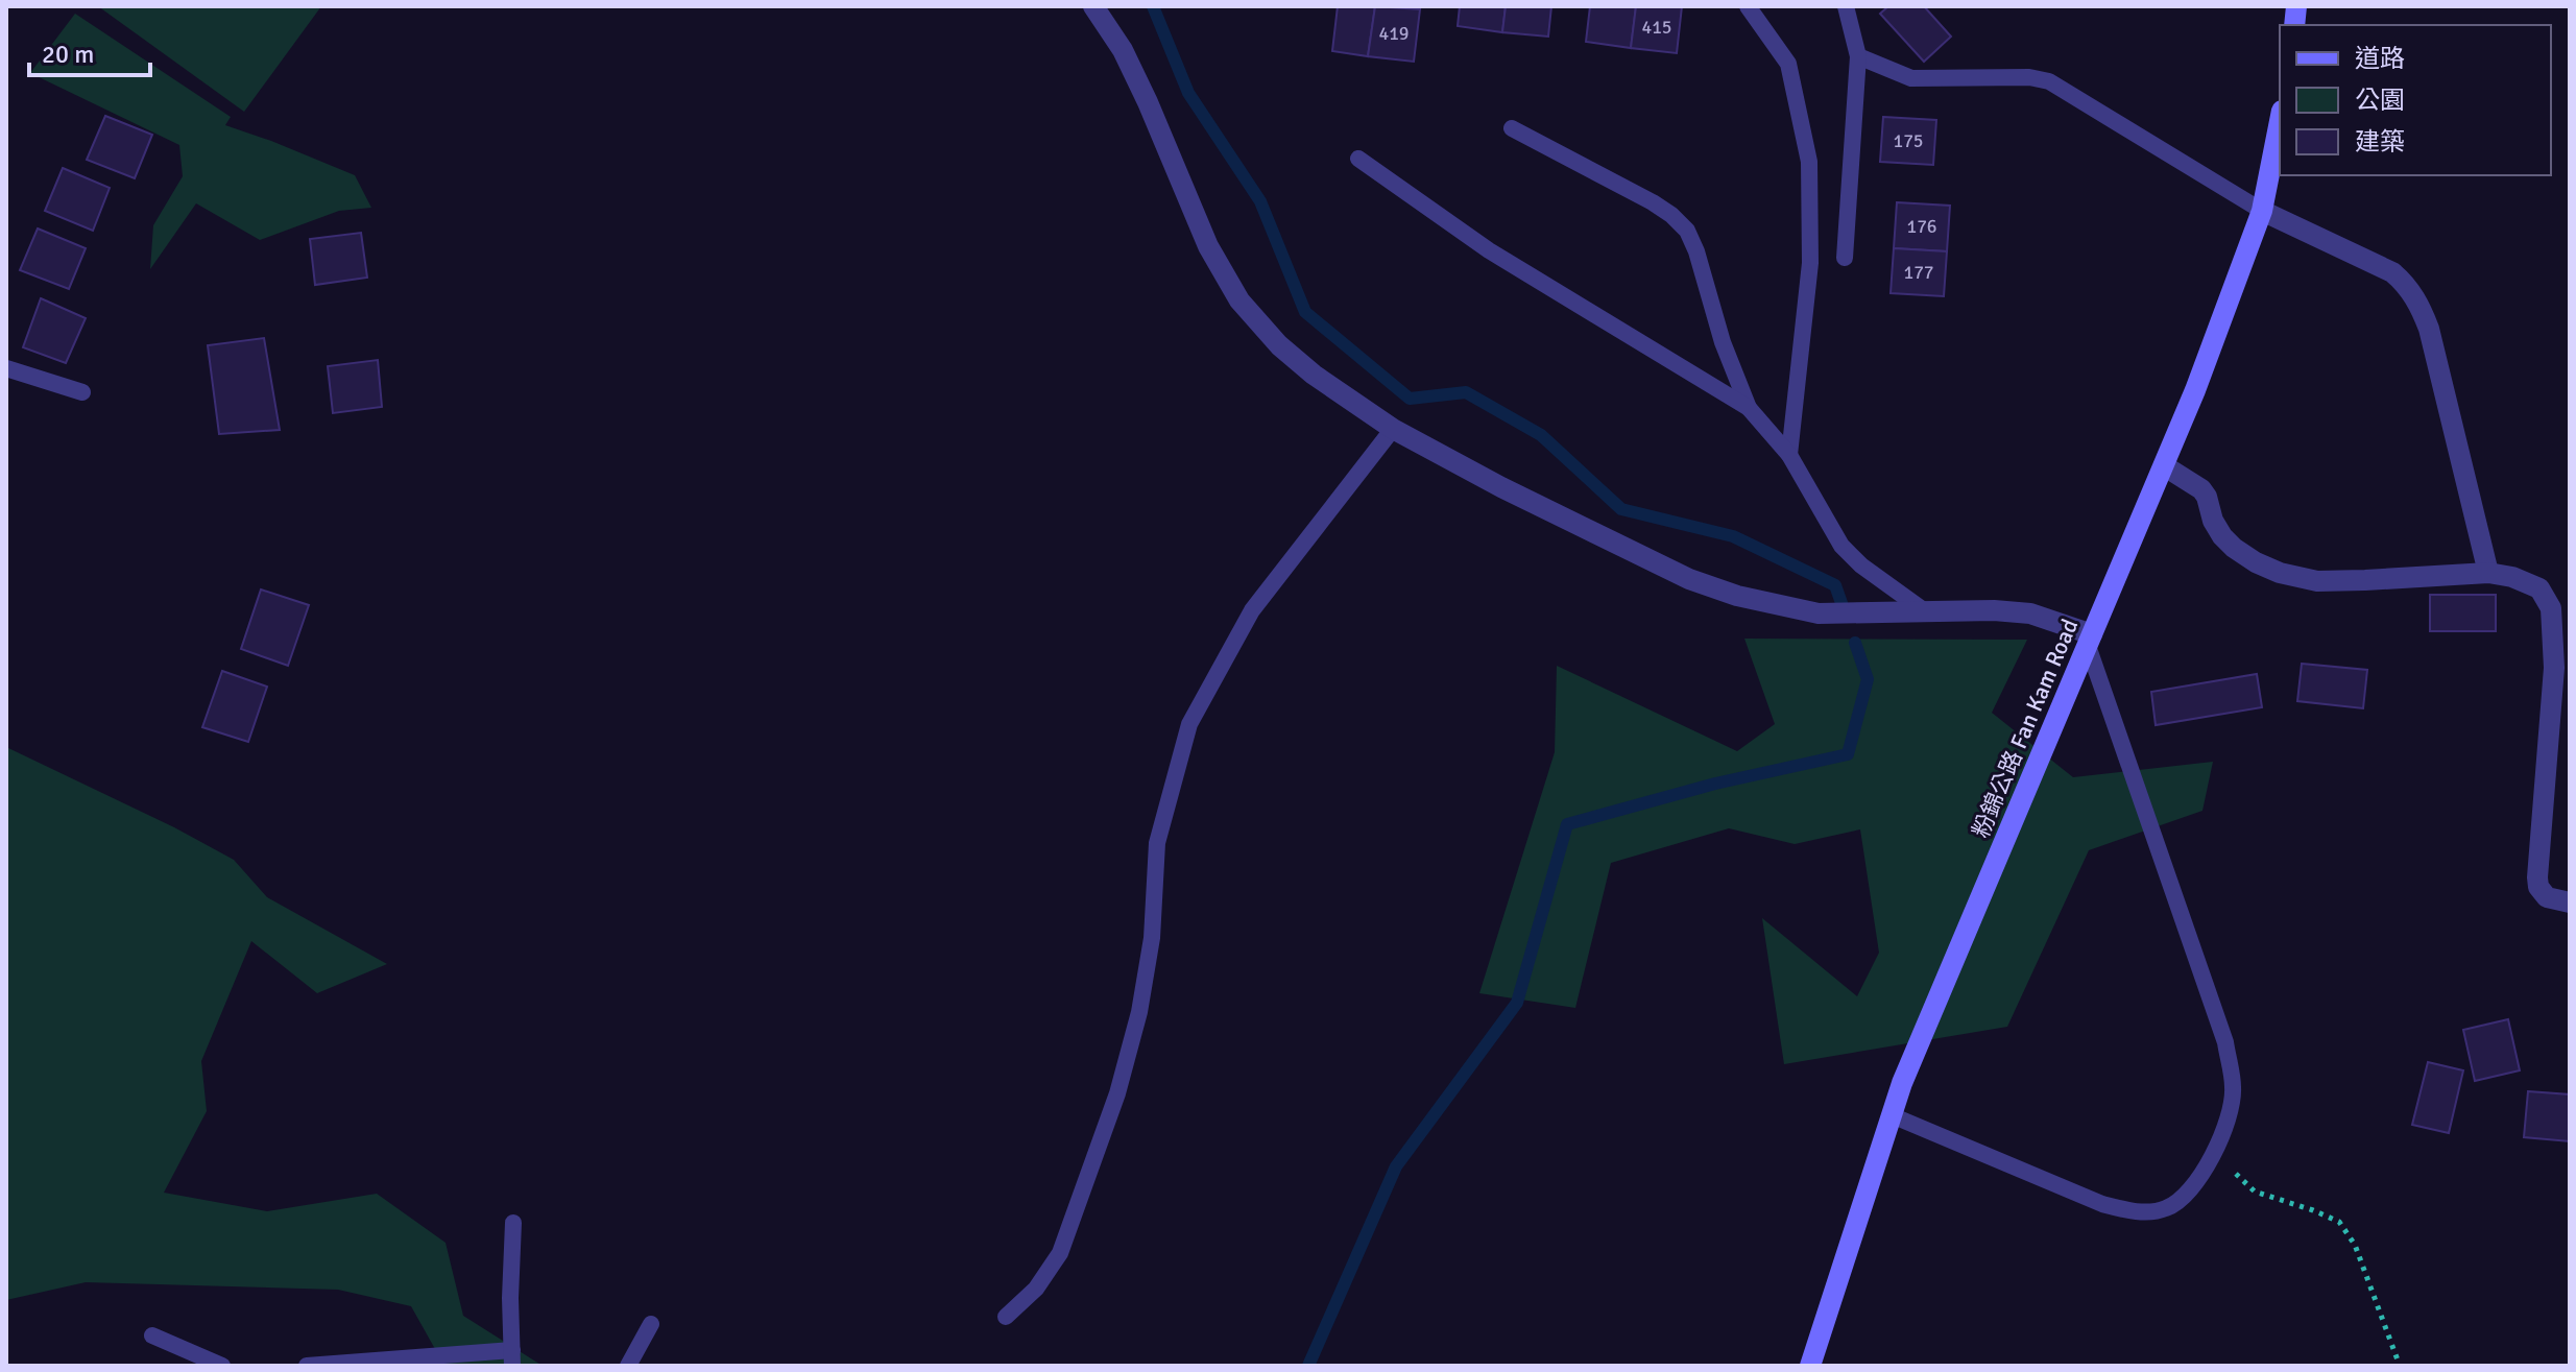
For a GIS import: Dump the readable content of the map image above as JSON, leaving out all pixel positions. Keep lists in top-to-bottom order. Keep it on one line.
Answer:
{"streets":{"main road":["粉錦公路 Fan Kam Road"]},"house_numbers":["415","419","175","176","177"],"legend":["道路","公園","建築"],"scale_bar":"20 m"}
